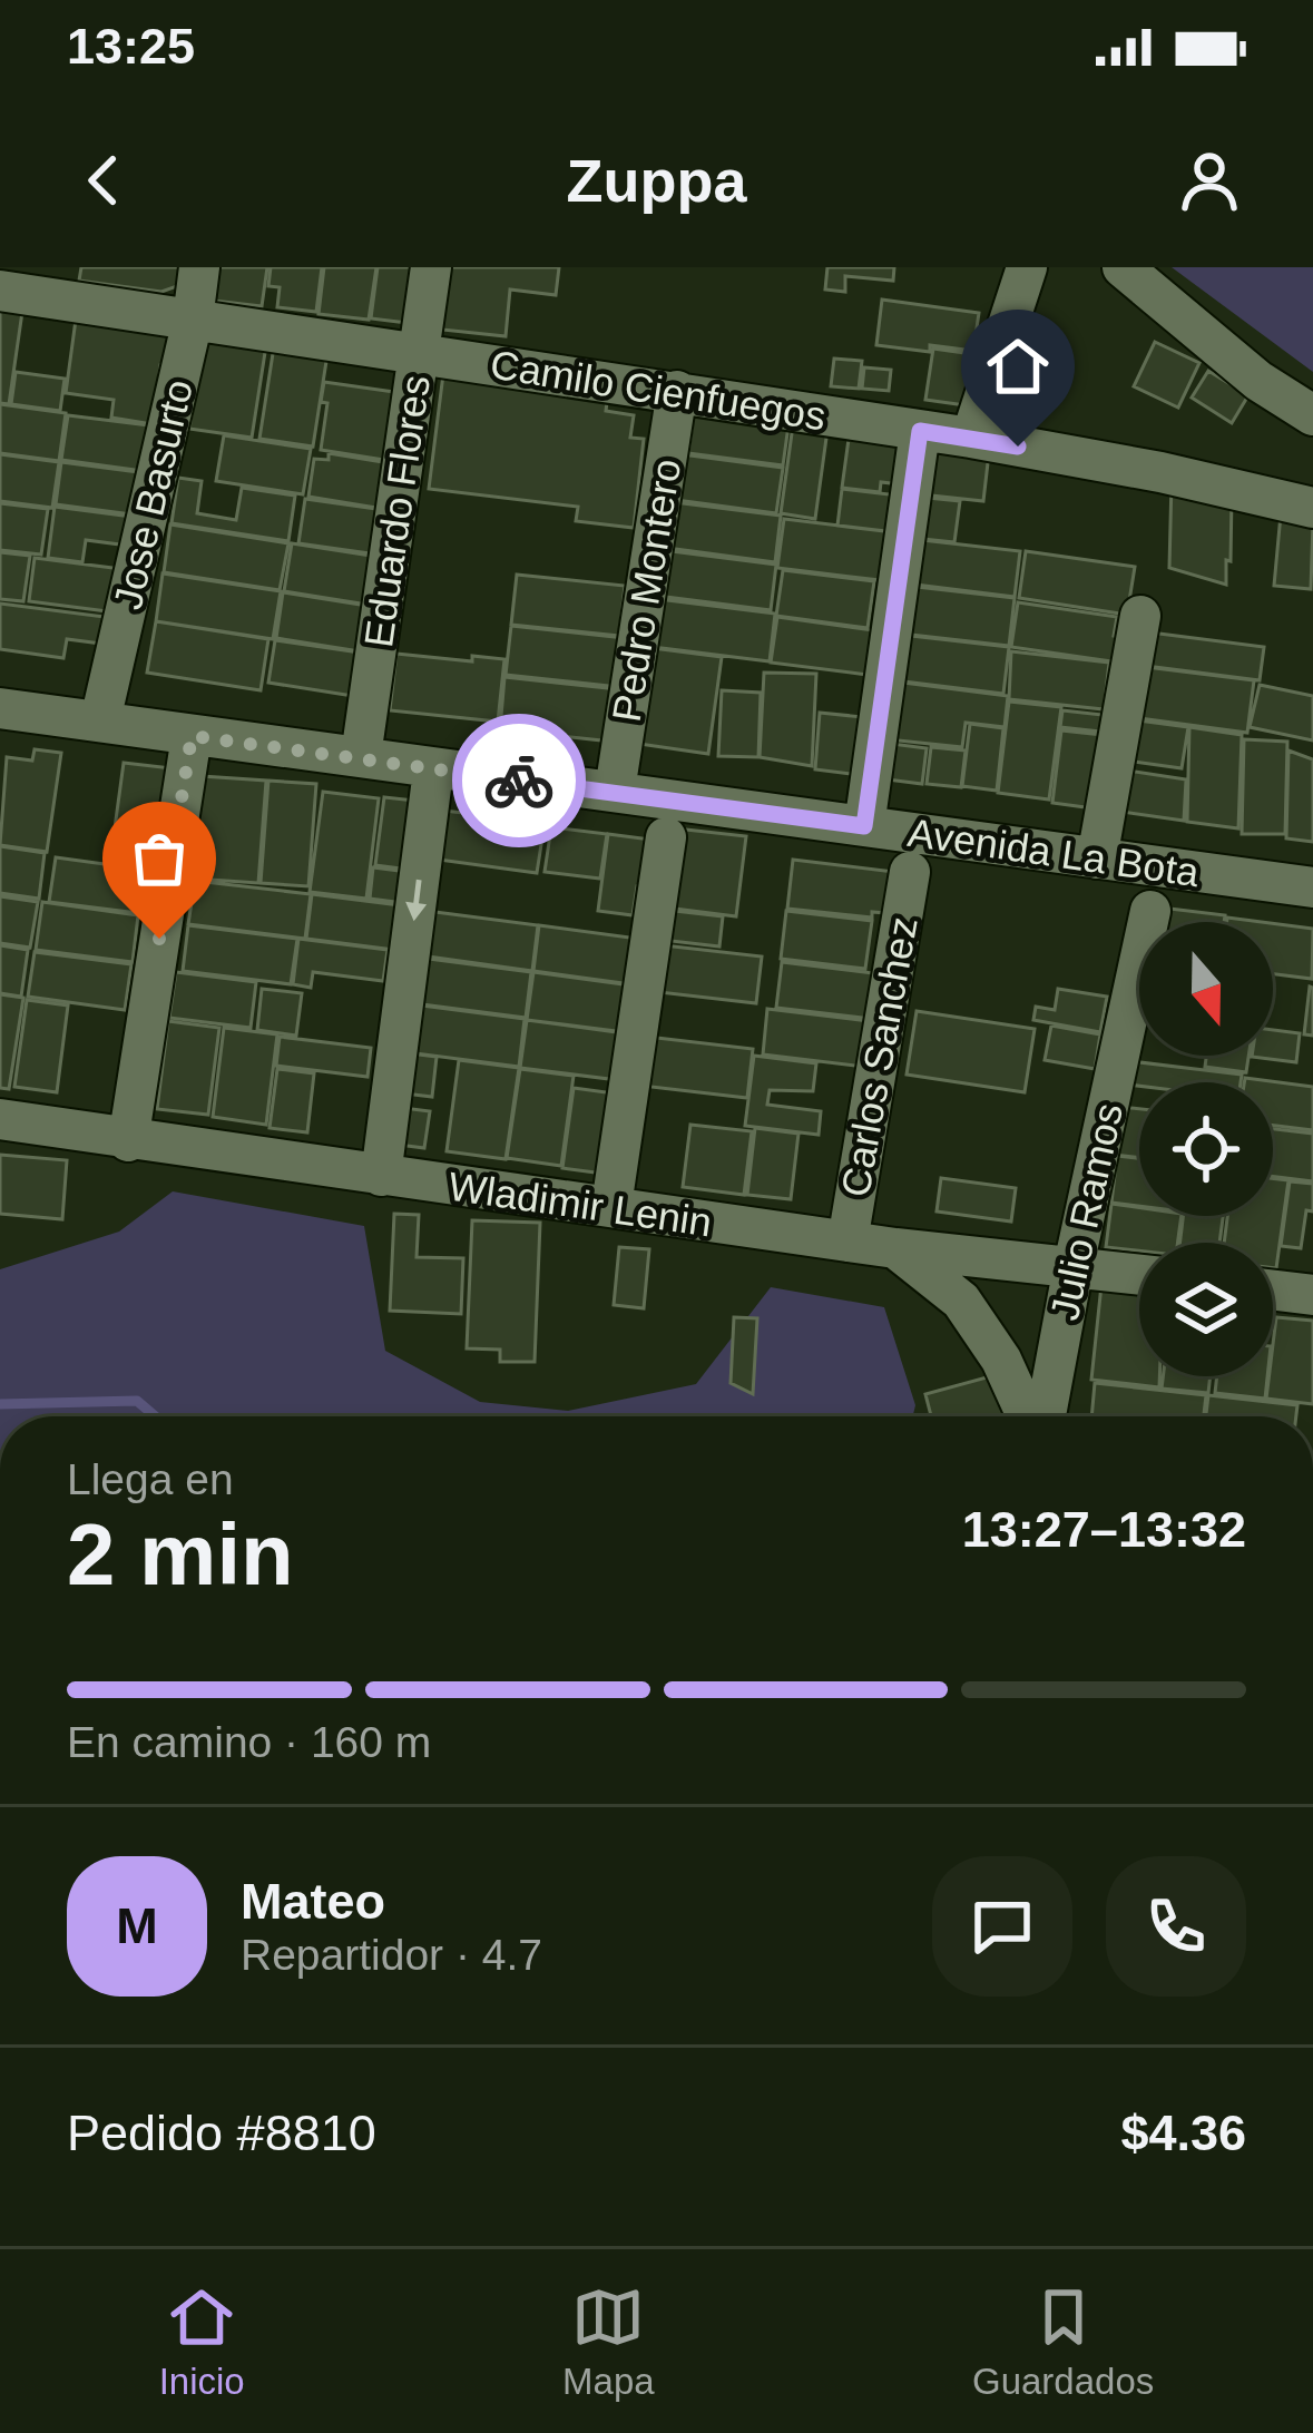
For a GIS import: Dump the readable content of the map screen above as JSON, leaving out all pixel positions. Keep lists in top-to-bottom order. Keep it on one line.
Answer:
{"streets":{"street":["Camilo Cienfuegos","Jose Basurto","Eduardo Flores","Pedro Montero","Avenida La Bota","Carlos Sanchez","Wladimir Lenin","Julio Ramos"]},"crossings":[["Camilo Cienfuegos","Jose Basurto"],["Camilo Cienfuegos","Eduardo Flores"],["Camilo Cienfuegos","Pedro Montero"],["Jose Basurto","Avenida La Bota"],["Eduardo Flores","Avenida La Bota"],["Pedro Montero","Avenida La Bota"],["Carlos Sanchez","Wladimir Lenin"],["Wladimir Lenin","Julio Ramos"]],"north":"bottom","page":{"status":"13:25","header":"Zuppa","heading":["2 min","Llega en","13:27–13:32"],"panel":["Mateo","Repartidor · 4.7","Pedido #8810","$4.36"],"bar":"En camino · 160 m","round":"M","tabs":["Inicio","Mapa","Guardados"]}}
